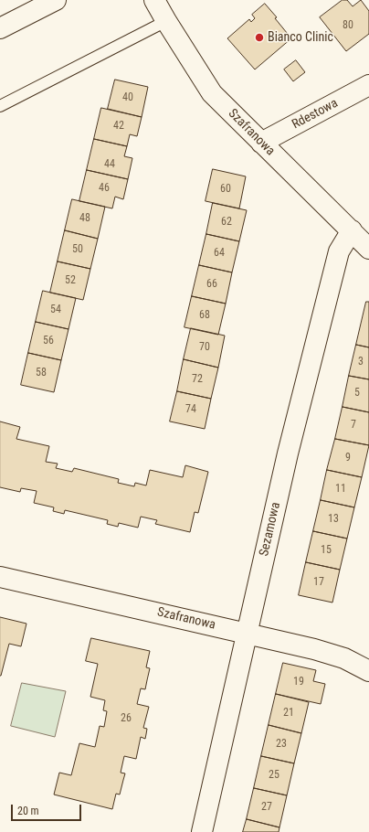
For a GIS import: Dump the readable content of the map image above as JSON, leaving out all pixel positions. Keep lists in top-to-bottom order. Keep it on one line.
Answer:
{"streets":{"street":["Rdestowa","Szafranowa","Sezamowa"]},"crossings":[["Rdestowa","Szafranowa"],["Szafranowa","Sezamowa"]],"places":["Bianco Clinic"],"house_numbers":["80","40","42","44","46","60","48","62","50","64","52","66","54","68","56","70","3","58","72","5","74","7","9","11","13","15","17","19","21","26","23","25","27"],"scale_bar":"20 m"}
